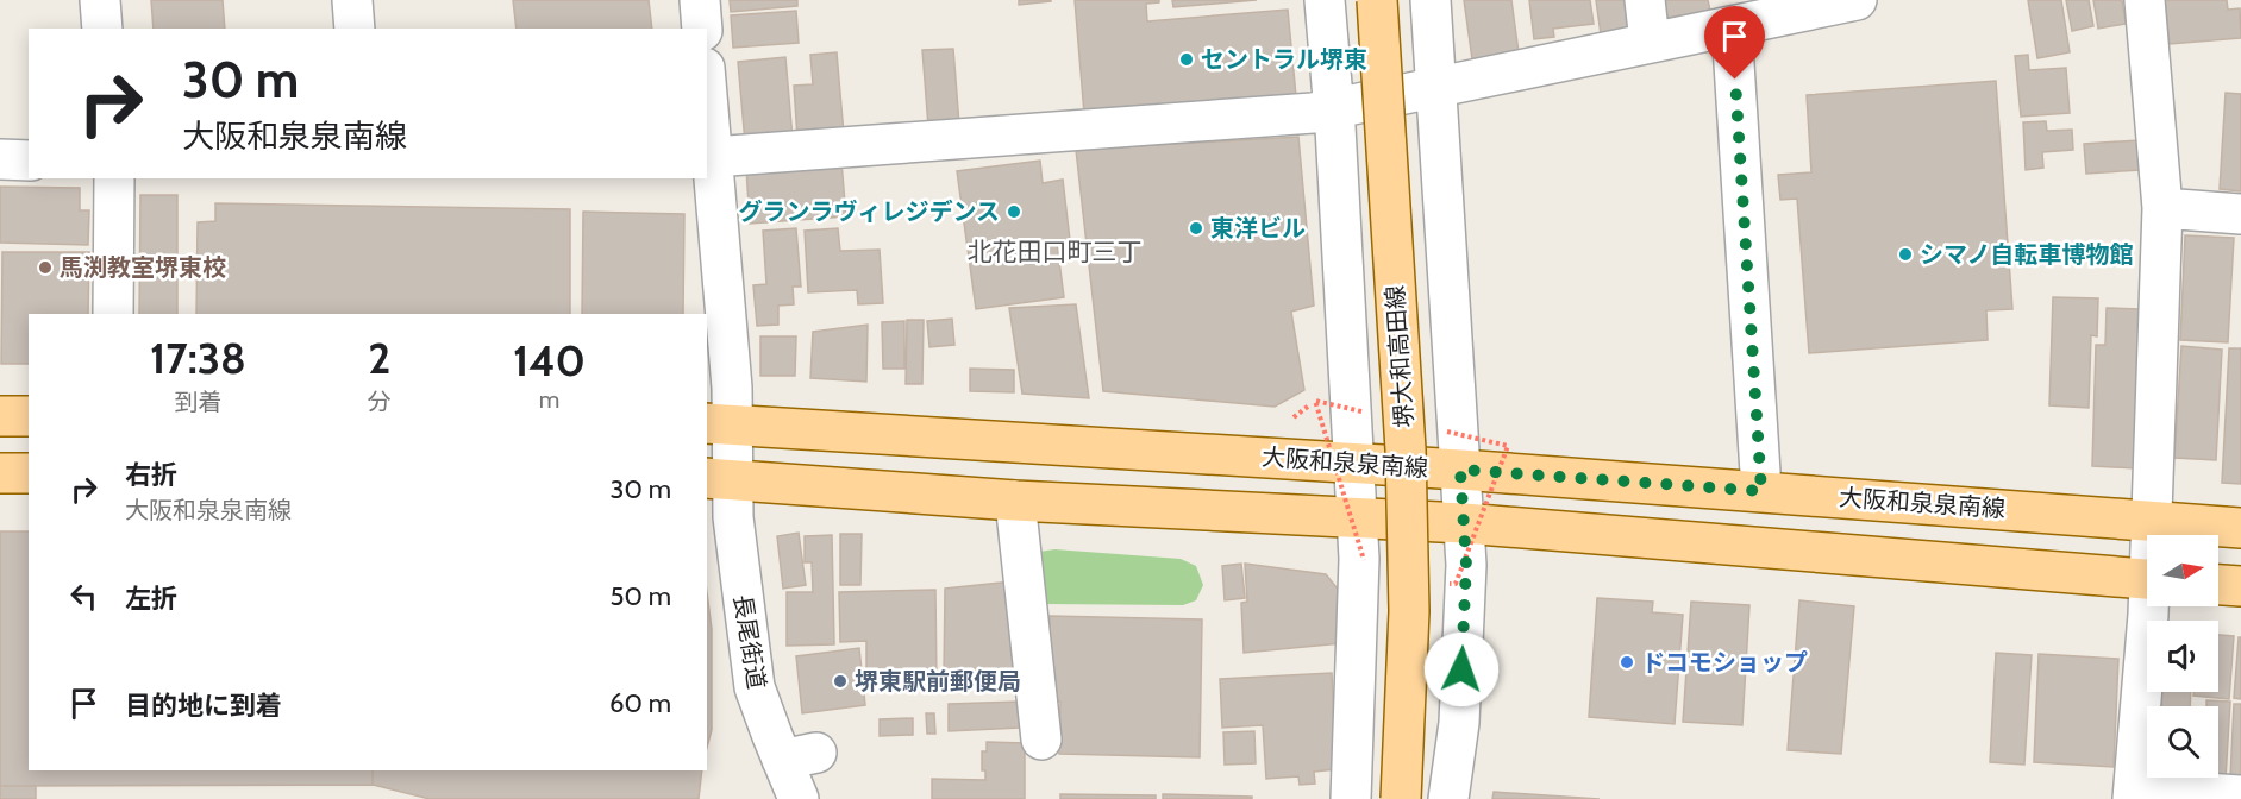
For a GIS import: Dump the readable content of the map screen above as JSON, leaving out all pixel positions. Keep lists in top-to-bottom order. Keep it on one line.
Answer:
{"streets":{"main road":["堺大和高田線","大阪和泉泉南線"],"street":["長尾街道"]},"crossings":[["大阪和泉泉南線","長尾街道"]],"districts":["北花田口町三丁"],"places":["セントラル堺東","グランラヴィレジデンス","東洋ビル","シマノ自転車博物館","馬渕教室堺東校","ドコモショップ","堺東駅前郵便局"],"north":"right","page":{"turn":["30 m","大阪和泉泉南線"],"eta":["17:38","到着","2","分","140","m"],"list":[{"name":"右折","note":"大阪和泉泉南線","value":"30 m"},{"name":"左折","value":"50 m"},{"name":"目的地に到着","value":"60 m"}]}}
